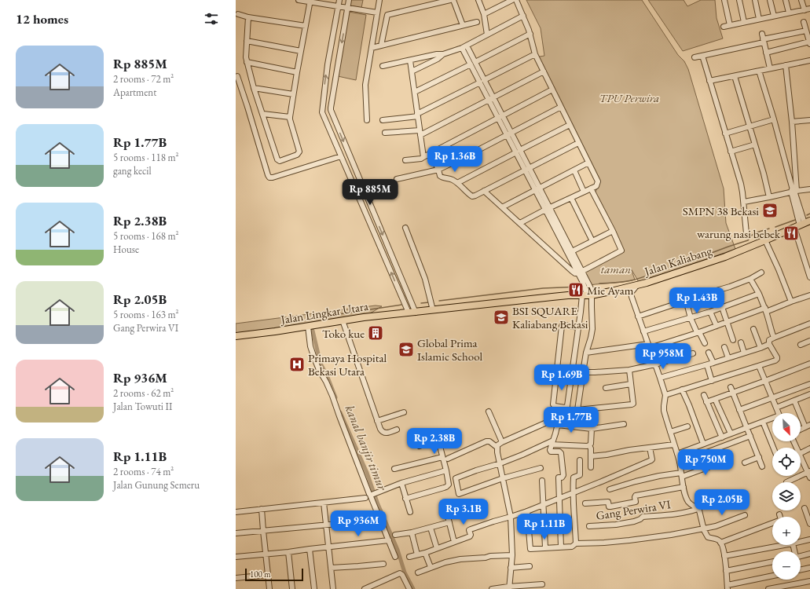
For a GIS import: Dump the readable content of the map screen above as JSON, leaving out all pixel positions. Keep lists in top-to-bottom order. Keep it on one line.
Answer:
{"streets":{"main road":["Jalan Kaliabang","Jalan Lingkar Utara"],"street":["Gang Perwira VI"]},"crossings":[["Jalan Kaliabang","Jalan Lingkar Utara"]],"water":["kanal banjir timur"],"parks":["TPU Perwira","taman"],"places":{"school or university":["SMPN 38 Bekasi","BSI SQUARE Kaliabang Bekasi","Global Prima Islamic School"],"restaurant":["warung nasi bebek","Mie Ayam"],"building":["Toko kue"],"hospital":["Primaya Hospital Bekasi Utara"]},"scale_bar":"100 m","north":"bottom right","page":{"heading":"12 homes","list":[{"name":"Rp 885M","note":"2 rooms · 72 m² · Apartment"},{"name":"Rp 1.77B","note":"5 rooms · 118 m² · gang kecil"},{"name":"Rp 2.38B","note":"5 rooms · 168 m² · House"},{"name":"Rp 2.05B","note":"5 rooms · 163 m² · Gang Perwira VI"},{"name":"Rp 936M","note":"2 rooms · 62 m² · Jalan Towuti II"},{"name":"Rp 1.11B","note":"2 rooms · 74 m² · Jalan Gunung Semeru"}],"price":["Rp 1.36B","Rp 885M","Rp 1.43B","Rp 958M","Rp 1.69B","Rp 1.77B","Rp 2.38B","Rp 750M","Rp 2.05B","Rp 3.1B","Rp 936M","Rp 1.11B"],"map_buttons":["+","−"],"scale":"100 m"}}
